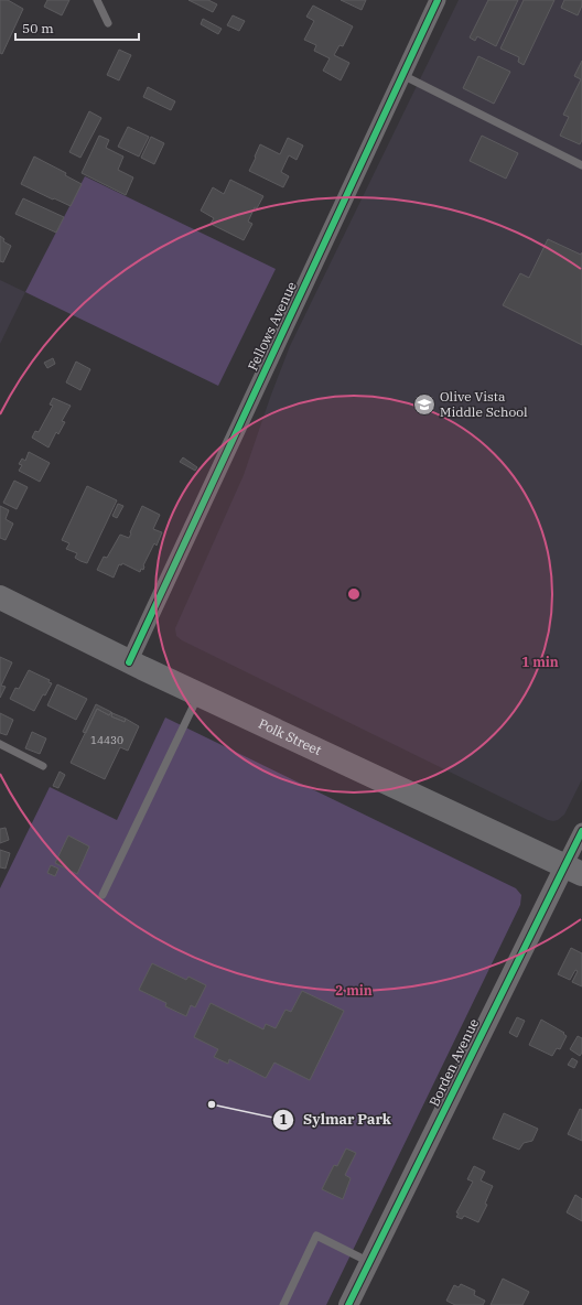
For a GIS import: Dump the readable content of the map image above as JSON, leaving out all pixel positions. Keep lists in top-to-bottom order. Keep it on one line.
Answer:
{"streets":{"main road":["Polk Street"],"street":["Fellows Avenue","Borden Avenue"]},"crossings":[["Fellows Avenue","Polk Street"],["Polk Street","Borden Avenue"]],"places":{"school or university":["Olive Vista Middle School"],"other":["Sylmar Park"]},"house_numbers":["14430"],"scale_bar":"50 m","rings":["1 min","2 min"]}
